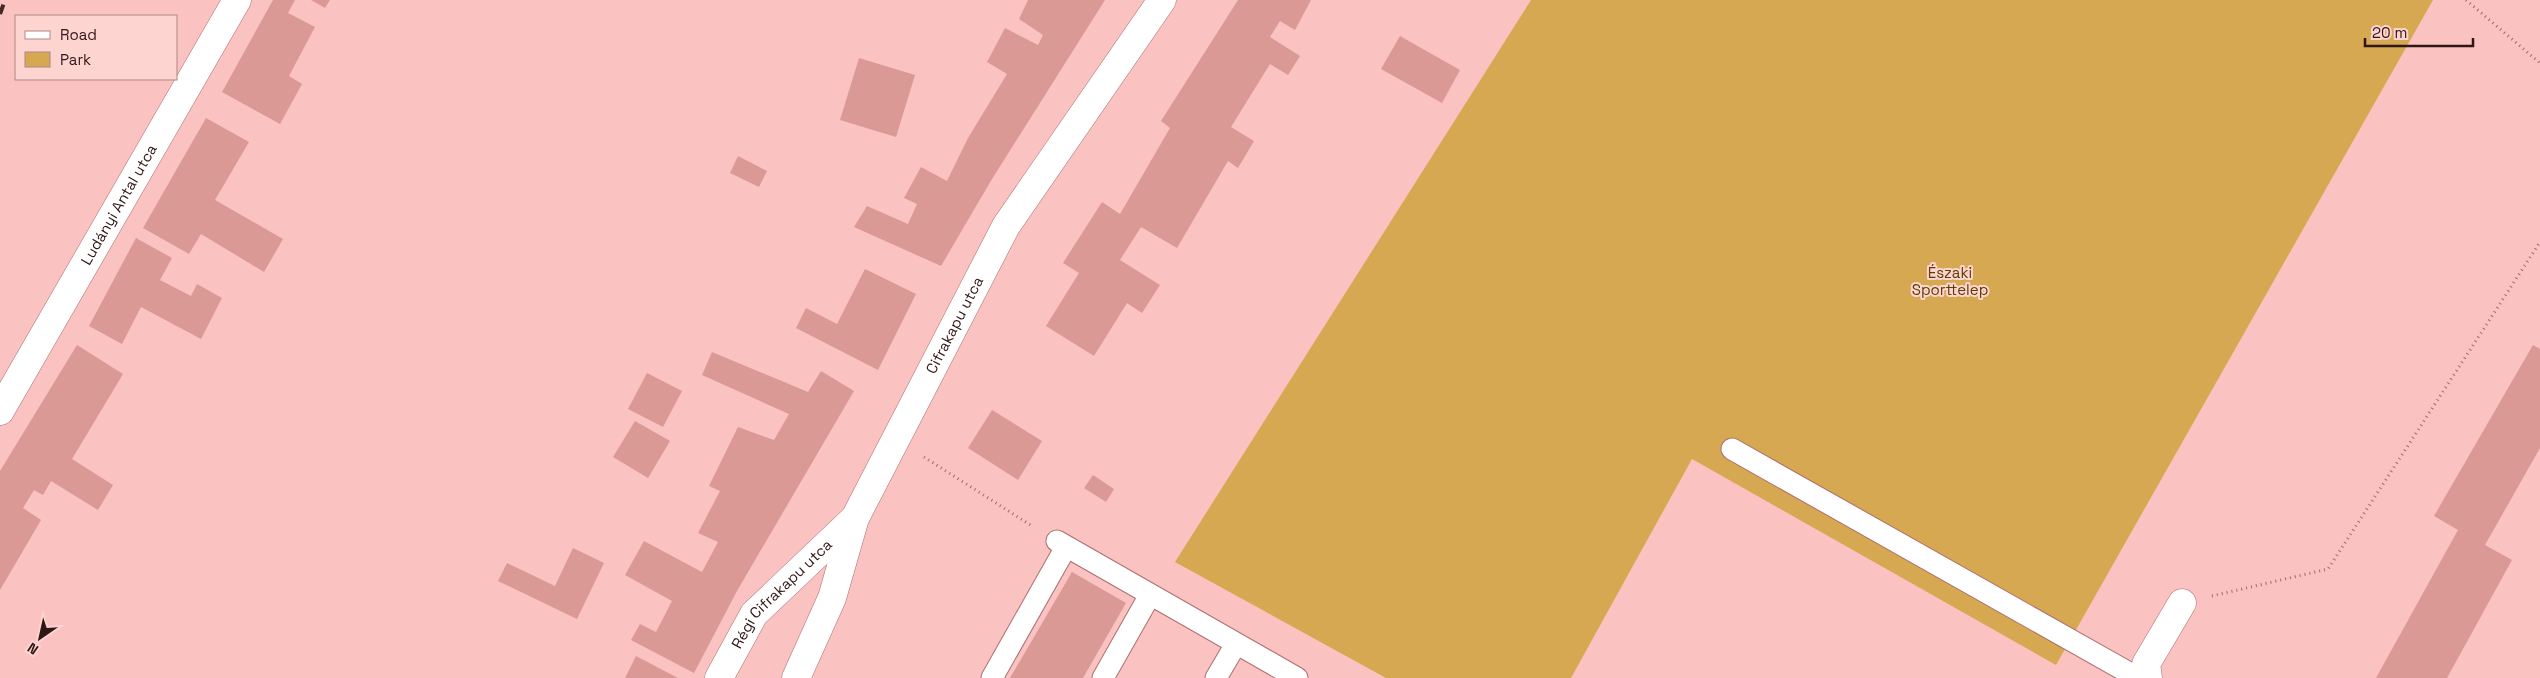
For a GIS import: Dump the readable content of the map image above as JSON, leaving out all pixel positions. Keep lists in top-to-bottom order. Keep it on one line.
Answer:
{"streets":{"street":["Ludányi Antal utca","Cifrakapu utca","Régi Cifrakapu utca"]},"crossings":[["Cifrakapu utca","Régi Cifrakapu utca"]],"parks":["Északi Sporttelep"],"legend":["Road","Park"],"scale_bar":"20 m","north":"bottom left"}
